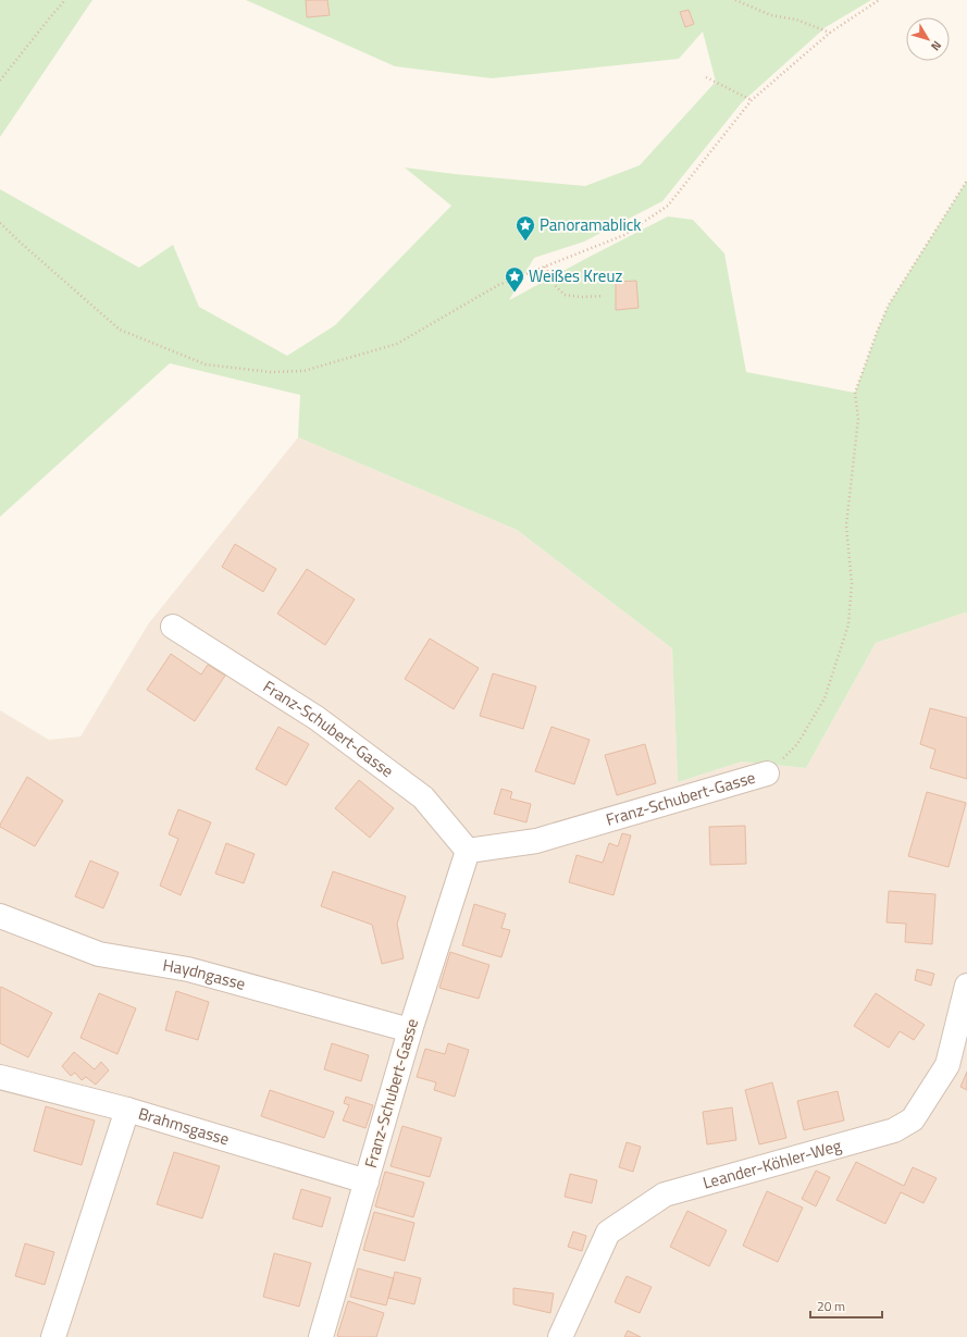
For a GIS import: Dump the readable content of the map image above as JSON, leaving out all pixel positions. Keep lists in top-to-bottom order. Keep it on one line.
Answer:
{"streets":{"street":["Franz-Schubert-Gasse","Haydngasse","Brahmsgasse","Leander-Köhler-Weg"]},"crossings":[["Franz-Schubert-Gasse","Haydngasse"],["Franz-Schubert-Gasse","Brahmsgasse"]],"places":{"place":["Panoramablick","Weißes Kreuz"]},"scale_bar":"20 m","north":"bottom right"}
